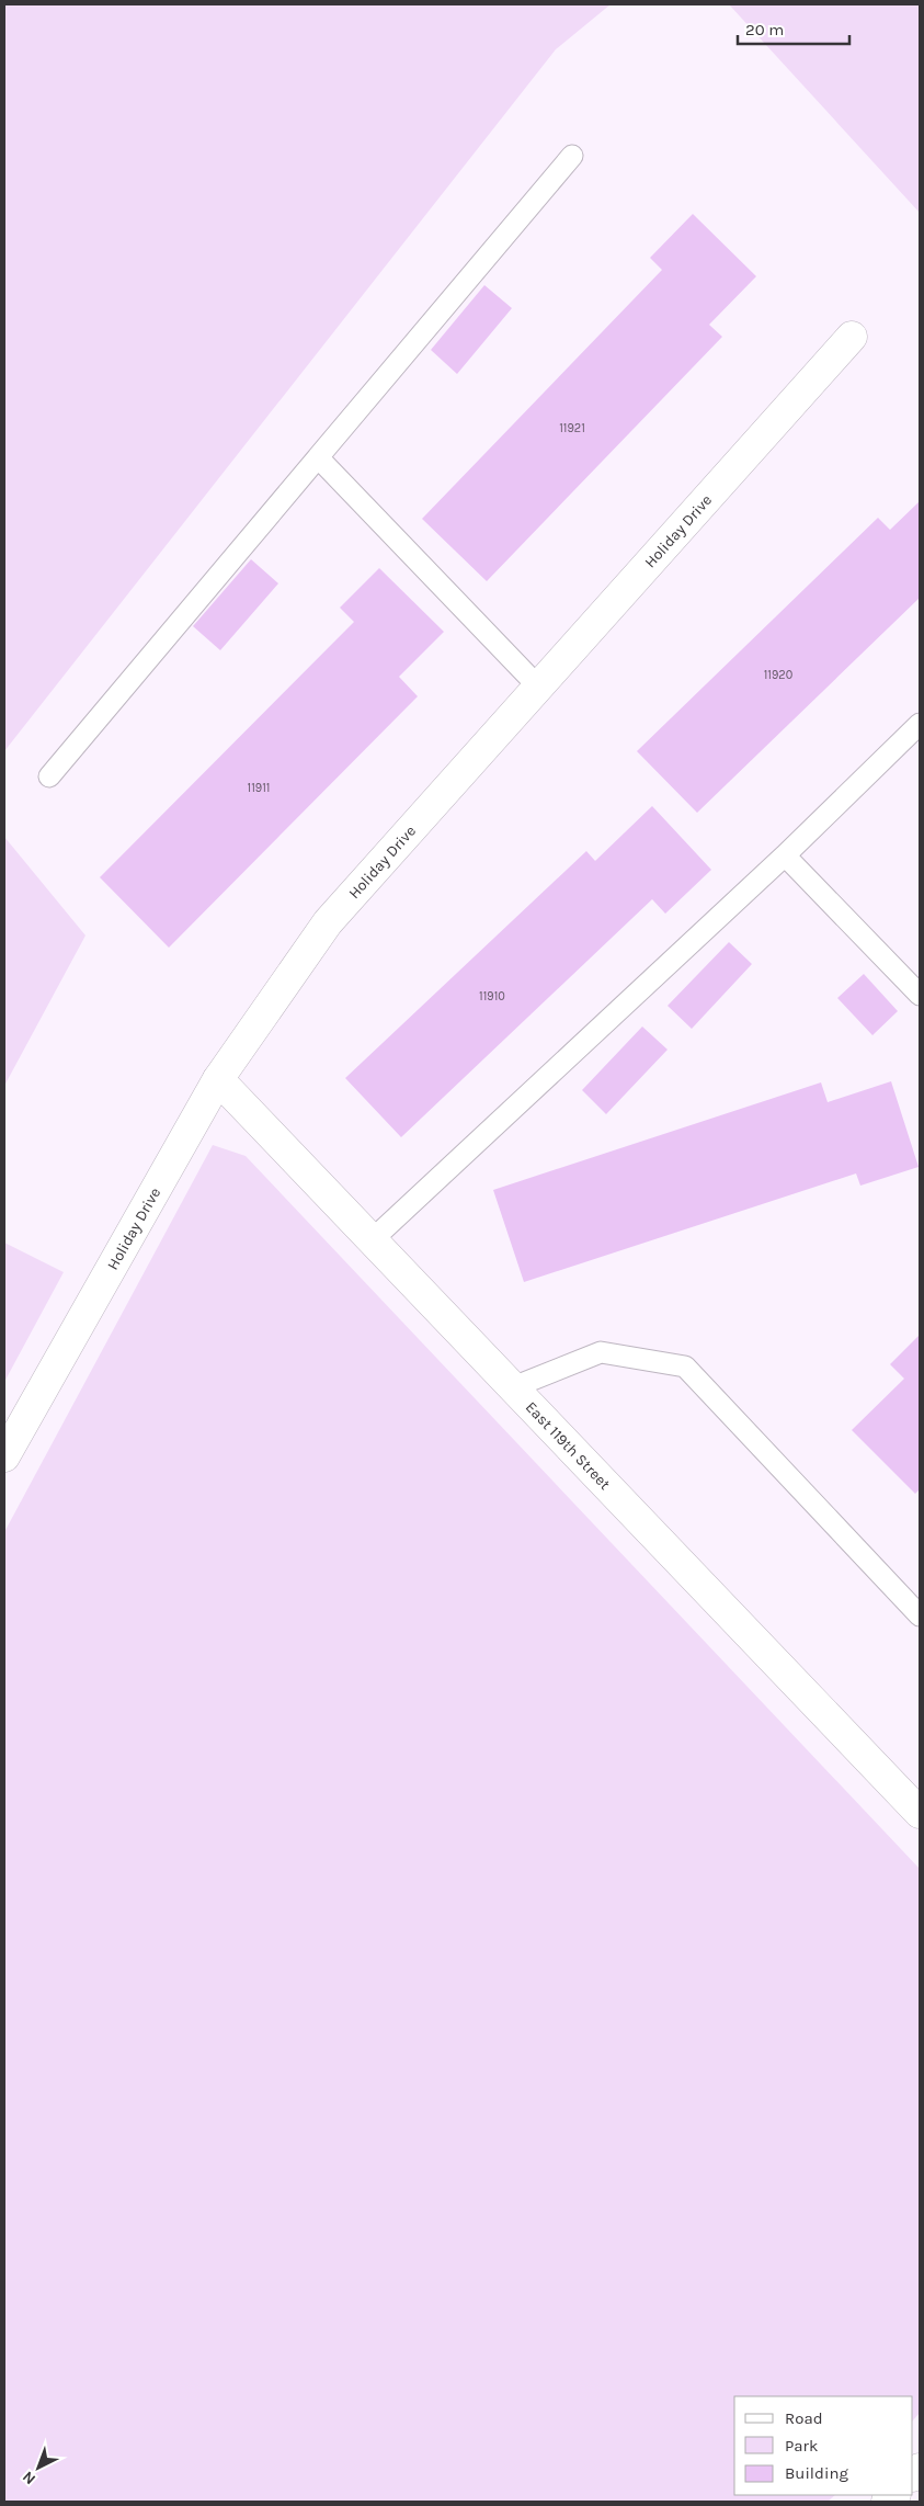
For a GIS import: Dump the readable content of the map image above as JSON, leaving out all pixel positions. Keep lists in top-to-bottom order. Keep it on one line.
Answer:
{"streets":{"street":["Holiday Drive","East 119th Street"]},"crossings":[["Holiday Drive","East 119th Street"]],"house_numbers":["11921","11920","11911","11910"],"legend":["Road","Park","Building"],"scale_bar":"20 m","north":"bottom left"}
